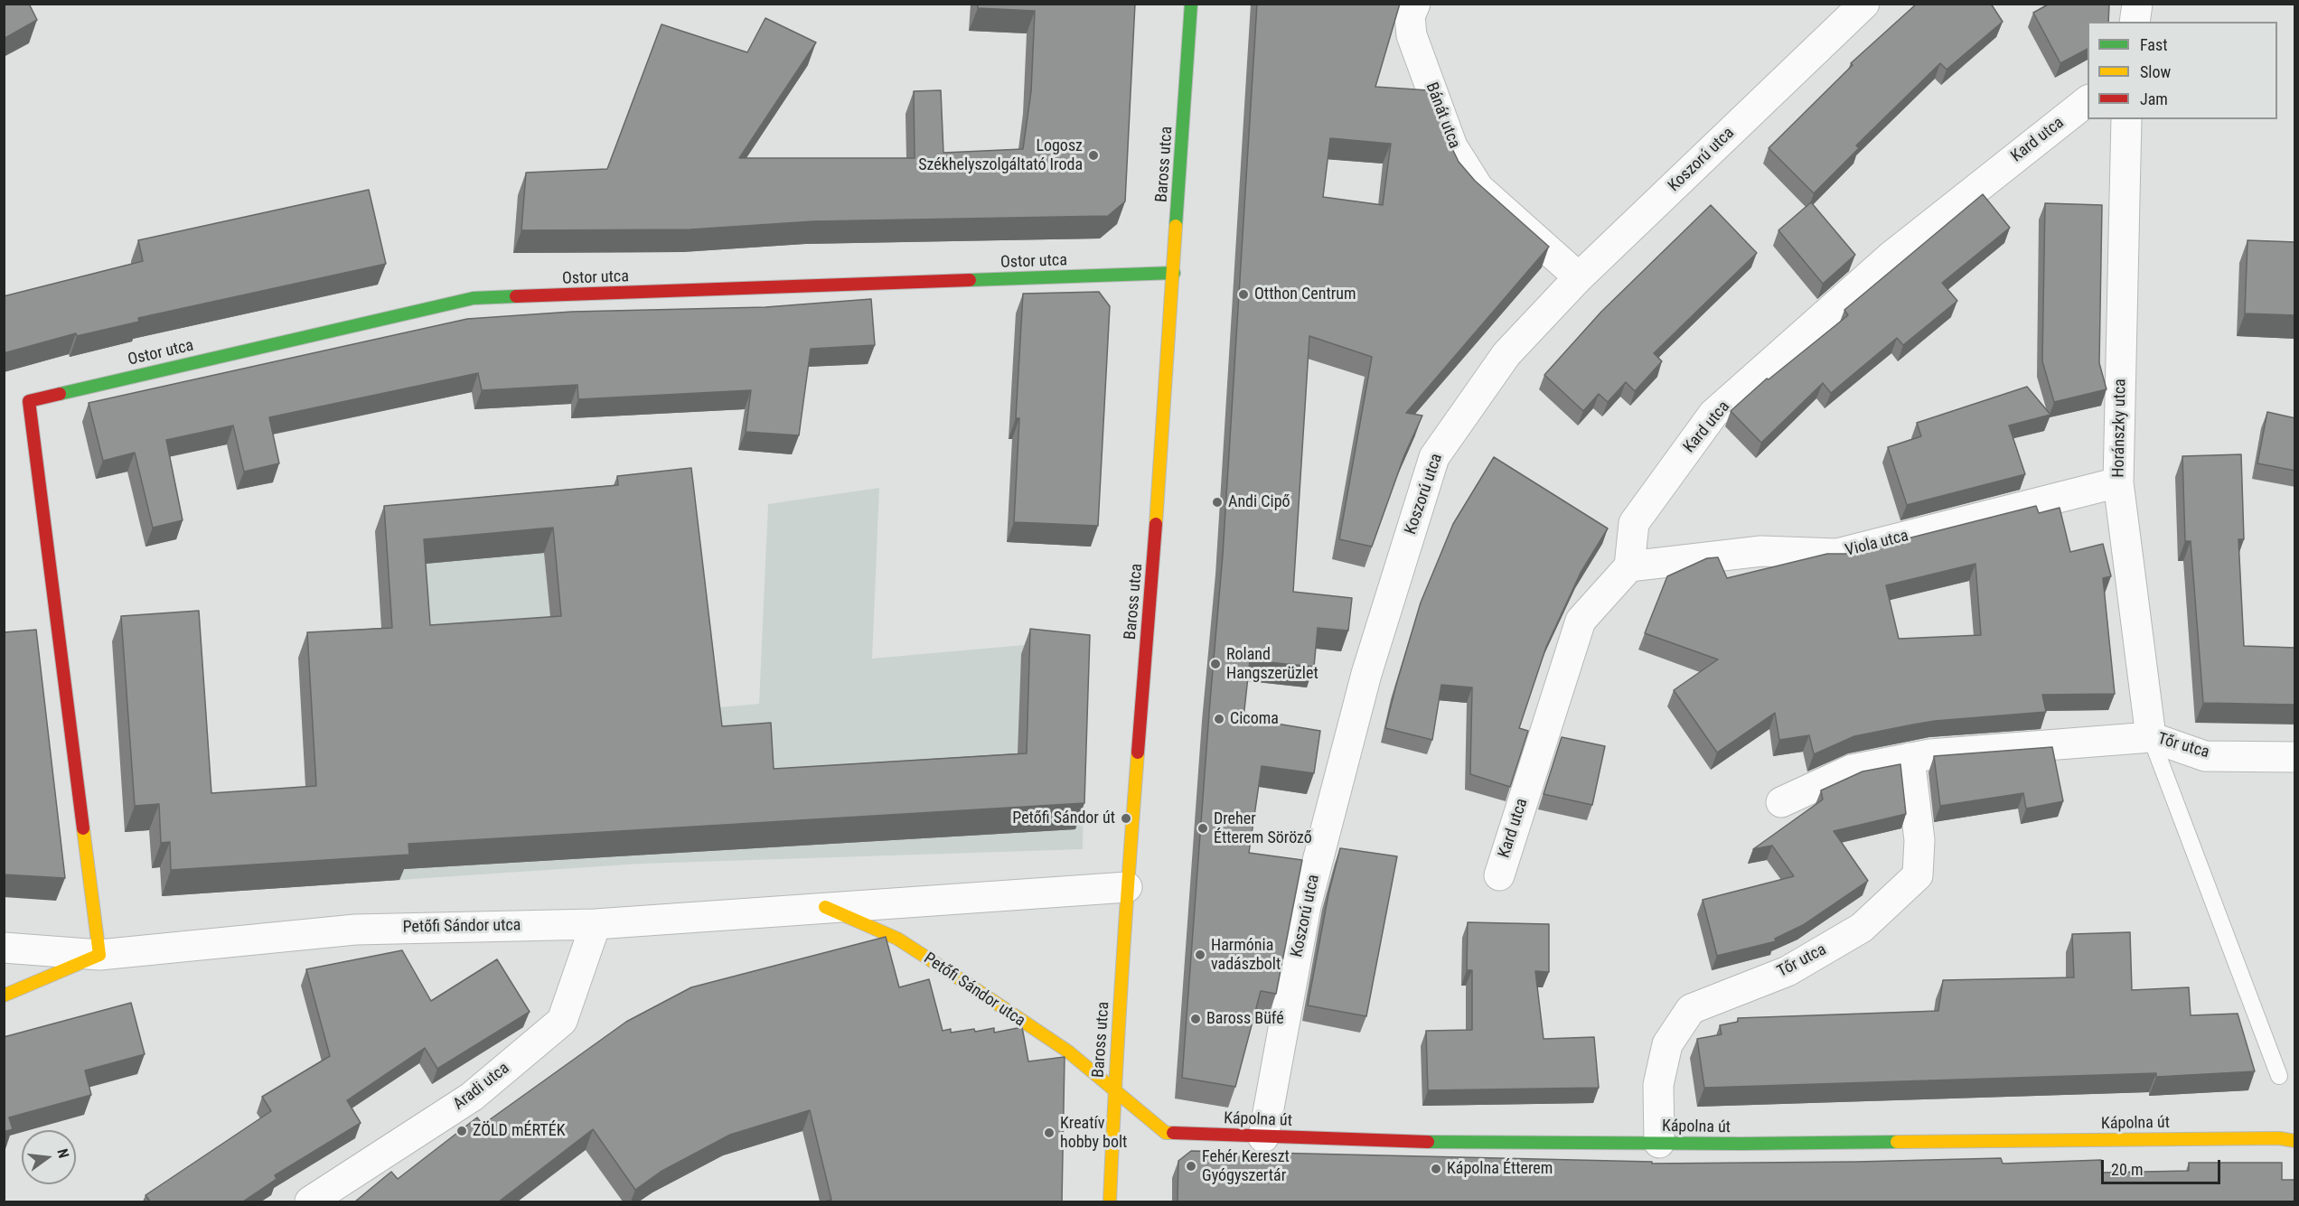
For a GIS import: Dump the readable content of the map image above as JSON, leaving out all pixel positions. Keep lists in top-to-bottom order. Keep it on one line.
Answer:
{"streets":{"street":["Bánát utca","Kard utca","Koszorú utca","Baross utca","Ostor utca","Horánszky utca","Viola utca","Tőr utca","Petőfi Sándor utca","Aradi utca","Kápolna út"]},"crossings":[["Bánát utca","Koszorú utca"],["Kard utca","Viola utca"],["Koszorú utca","Kápolna út"],["Baross utca","Ostor utca"],["Baross utca","Petőfi Sándor utca"],["Baross utca","Kápolna út"],["Ostor utca","Petőfi Sándor utca"],["Horánszky utca","Viola utca"],["Horánszky utca","Tőr utca"],["Tőr utca","Kápolna út"],["Petőfi Sándor utca","Aradi utca"],["Petőfi Sándor utca","Kápolna út"]],"places":["Logosz Székhelyszolgáltató Iroda","Otthon Centrum","Andi Cipő","Roland Hangszerüzlet","Cicoma","Petőfi Sándor út","Dreher Étterem Söröző","Harmónia vadászbolt","Baross Büfé","ZÖLD mÉRTÉK","Kreatív hobby bolt","Fehér Kereszt Gyógyszertár","Kápolna Étterem"],"legend":["Fast","Slow","Jam"],"scale_bar":"20 m","north":"right"}
